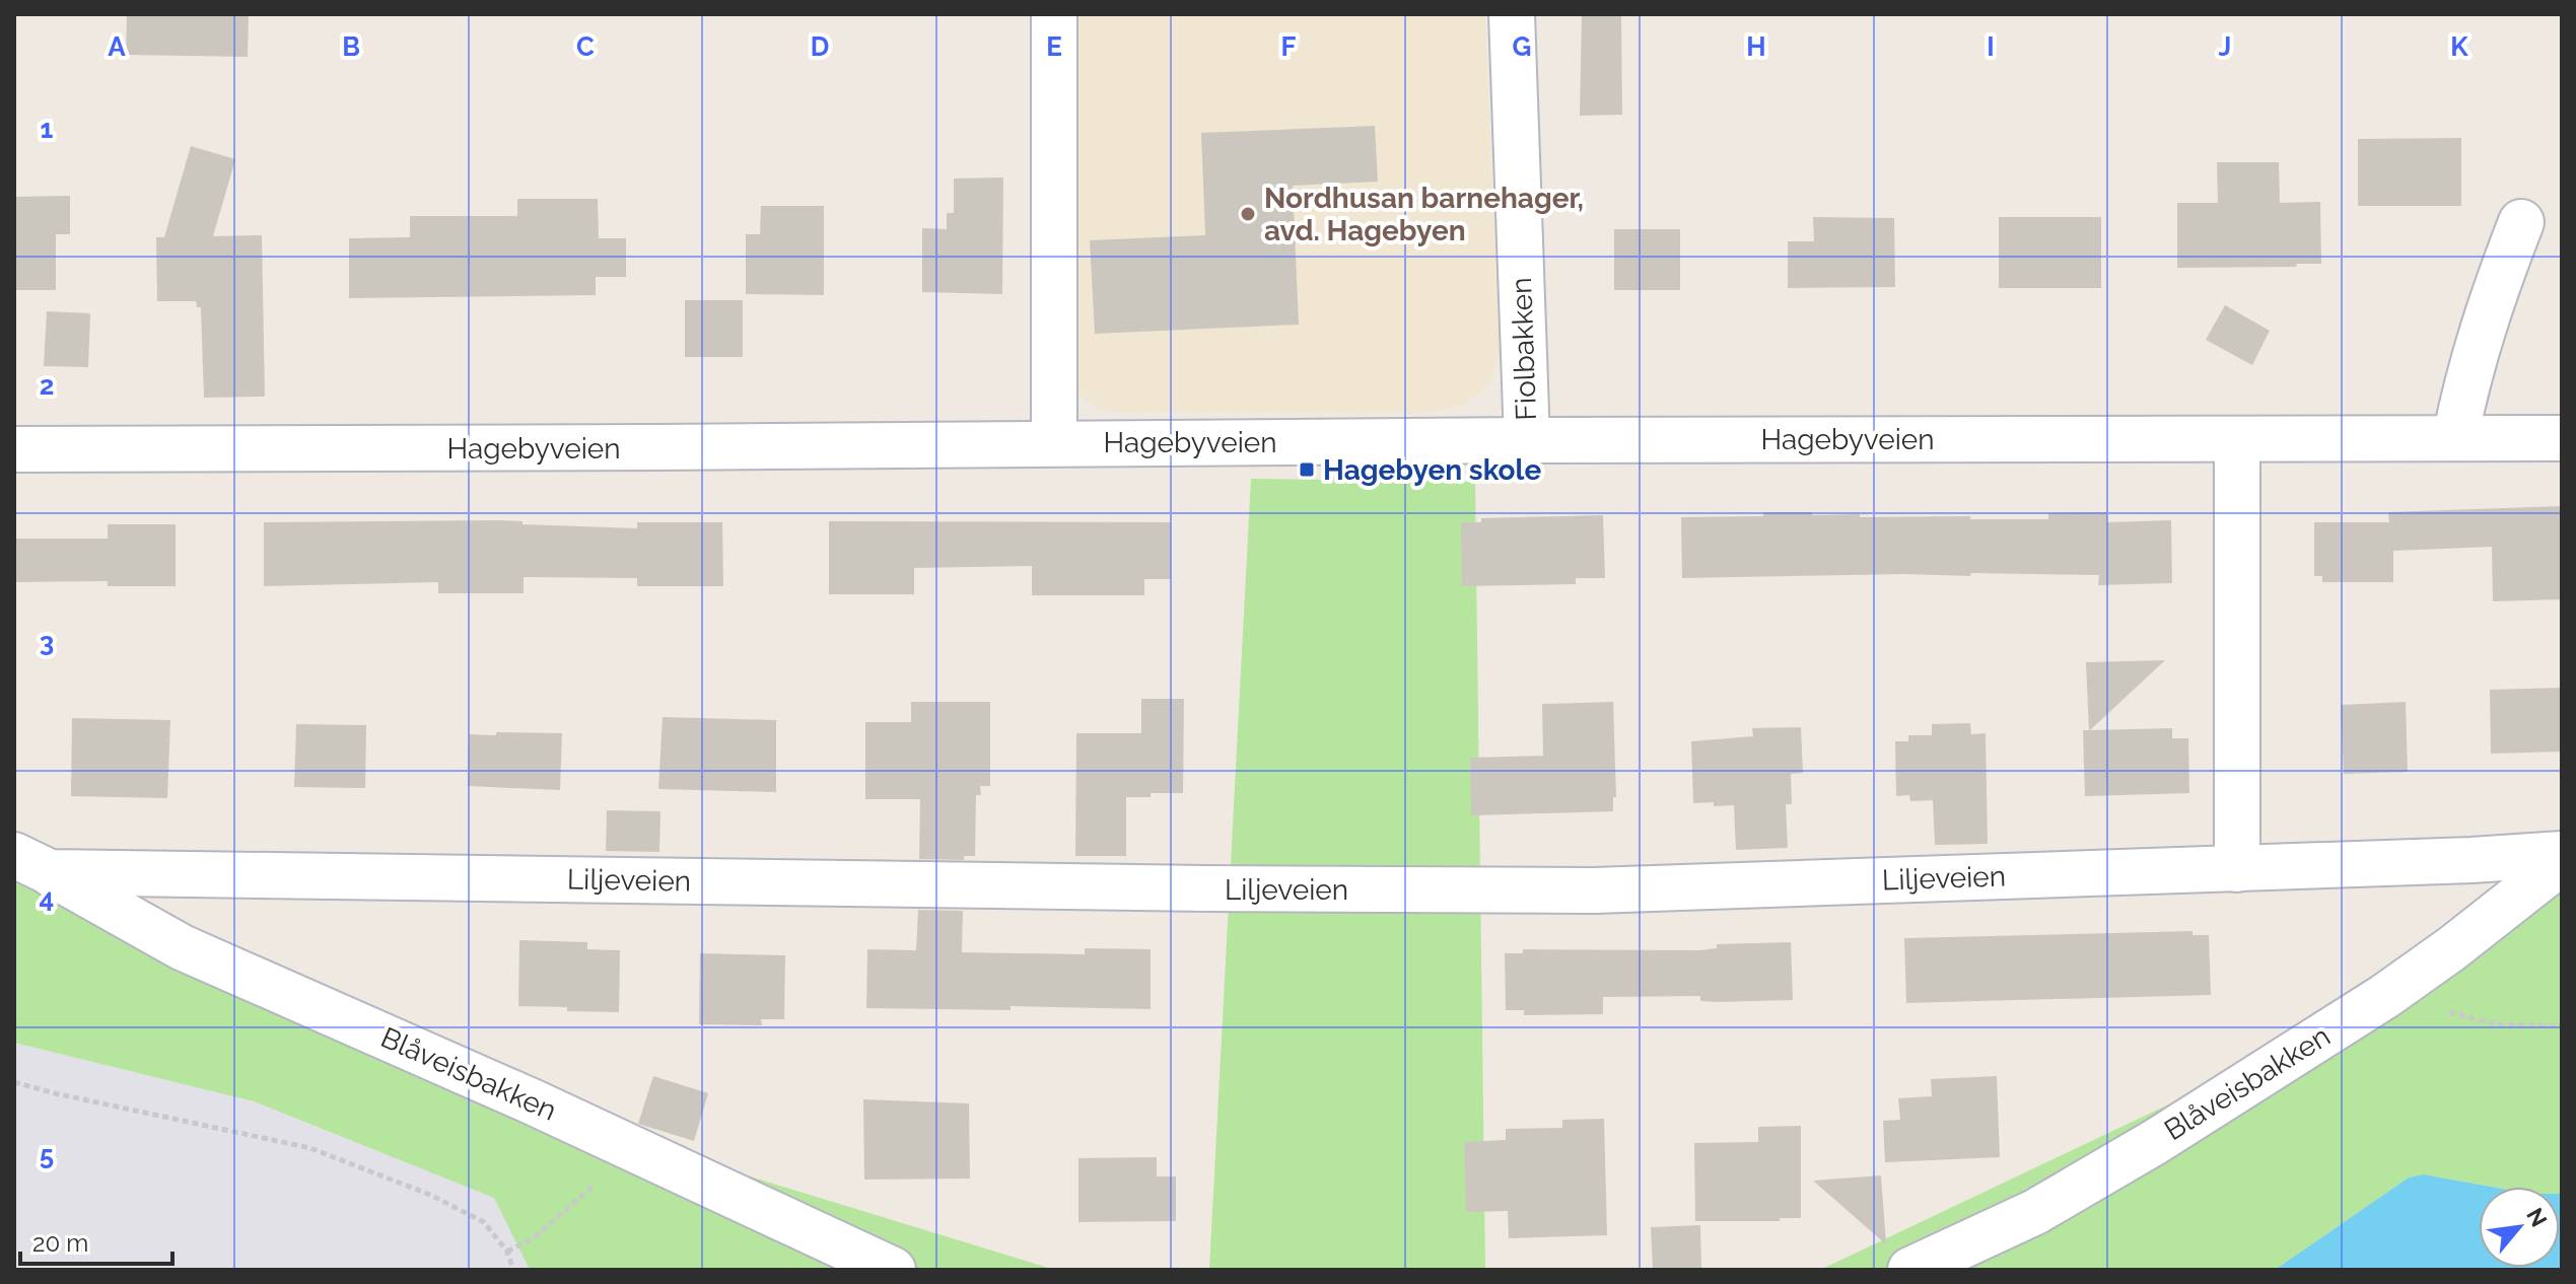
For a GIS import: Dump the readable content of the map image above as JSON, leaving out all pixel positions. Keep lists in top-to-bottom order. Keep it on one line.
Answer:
{"streets":{"street":["Fiolbakken","Hagebyveien","Liljeveien","Blåveisbakken"]},"crossings":[["Fiolbakken","Hagebyveien"],["Liljeveien","Blåveisbakken"]],"places":{"other":["Nordhusan barnehager, avd. Hagebyen"],"transit":["Hagebyen skole"]},"scale_bar":"20 m","north":"top right","grid":{"columns":["A","B","C","D","E","F","G","H","I","J","K"],"rows":["1","2","3","4","5"]}}
